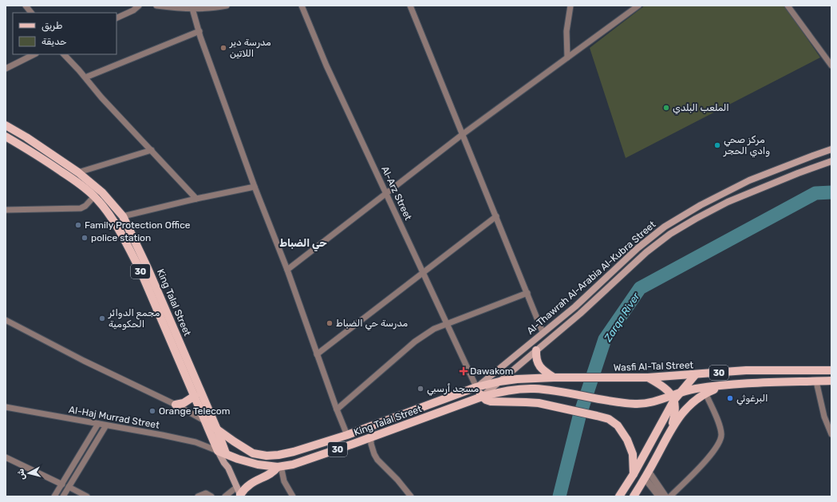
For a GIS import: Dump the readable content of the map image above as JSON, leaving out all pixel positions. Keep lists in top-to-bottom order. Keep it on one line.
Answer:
{"streets":{"main road":["30","Al-Thawrah Al-Arabia Al-Kubra Street","King Talal Street","Wasfi Al-Tal Street"],"street":["Al-Arz Street","Al-Haj Murrad Street"]},"crossings":[["Al-Arz Street","Al-Thawrah Al-Arabia Al-Kubra Street"],["Al-Arz Street","King Talal Street"],["Al-Arz Street","Wasfi Al-Tal Street"],["30","Al-Thawrah Al-Arabia Al-Kubra Street"],["30","King Talal Street"],["Al-Thawrah Al-Arabia Al-Kubra Street","King Talal Street"],["Al-Thawrah Al-Arabia Al-Kubra Street","Wasfi Al-Tal Street"],["King Talal Street","Wasfi Al-Tal Street"],["King Talal Street","Al-Haj Murrad Street"]],"districts":["حي الضباط"],"water":["Zarqa River"],"places":{"other":["مدرسة دير اللاتين","الملعب البلدي","مركز صحي وادي الحجر","Family Protection Office","police station","مجمع الدوائر الحكومية","مدرسة حي الضباط","مسجد أرسبي","البرغوثي","Orange Telecom"],"health":["Dawakom"]},"legend":["طريق","حديقة"],"north":"left"}
